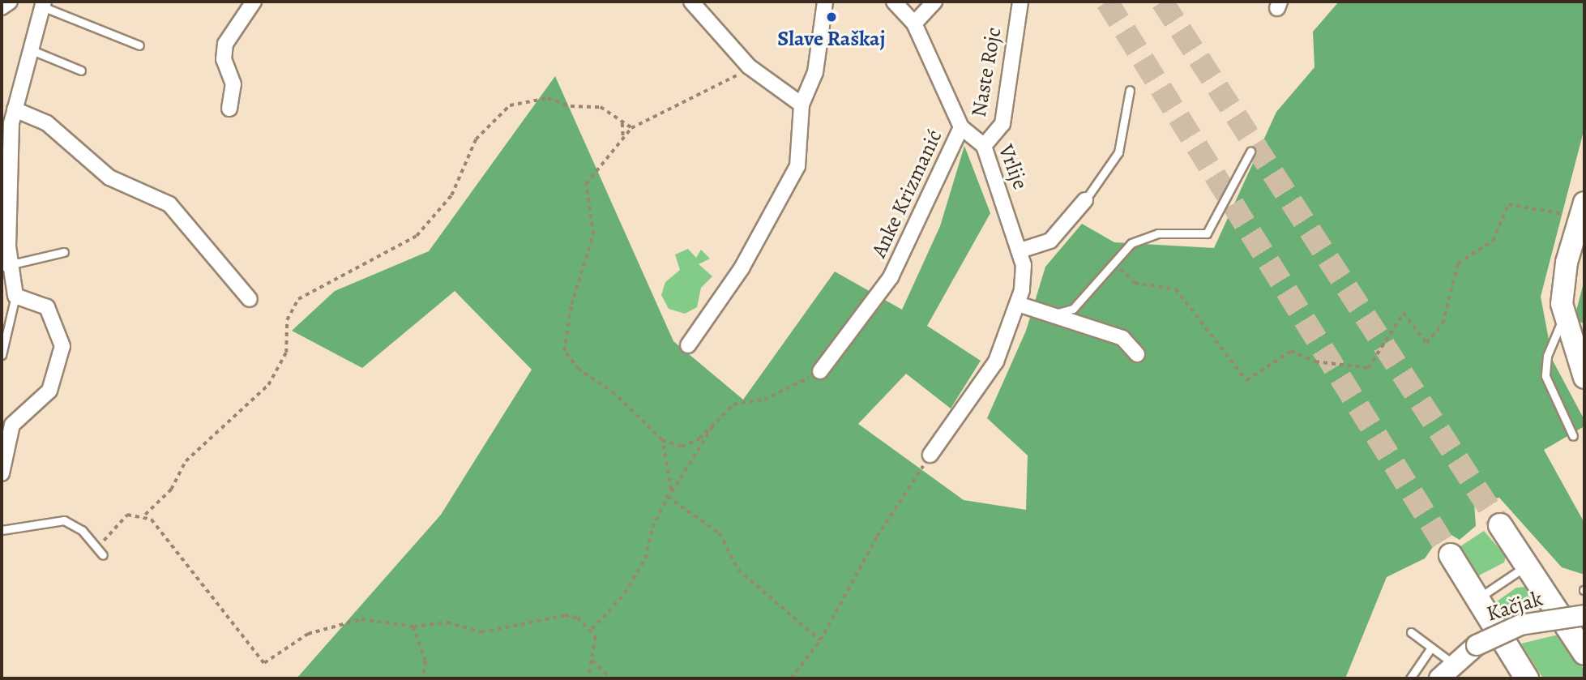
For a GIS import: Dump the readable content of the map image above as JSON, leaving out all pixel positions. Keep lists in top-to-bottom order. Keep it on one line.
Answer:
{"streets":{"main road":["Kačjak"],"street":["Naste Rojc","Vrlije","Anke Krizmanić"]},"crossings":[["Naste Rojc","Vrlije"],["Vrlije","Anke Krizmanić"]],"places":["Slave Raškaj"]}
